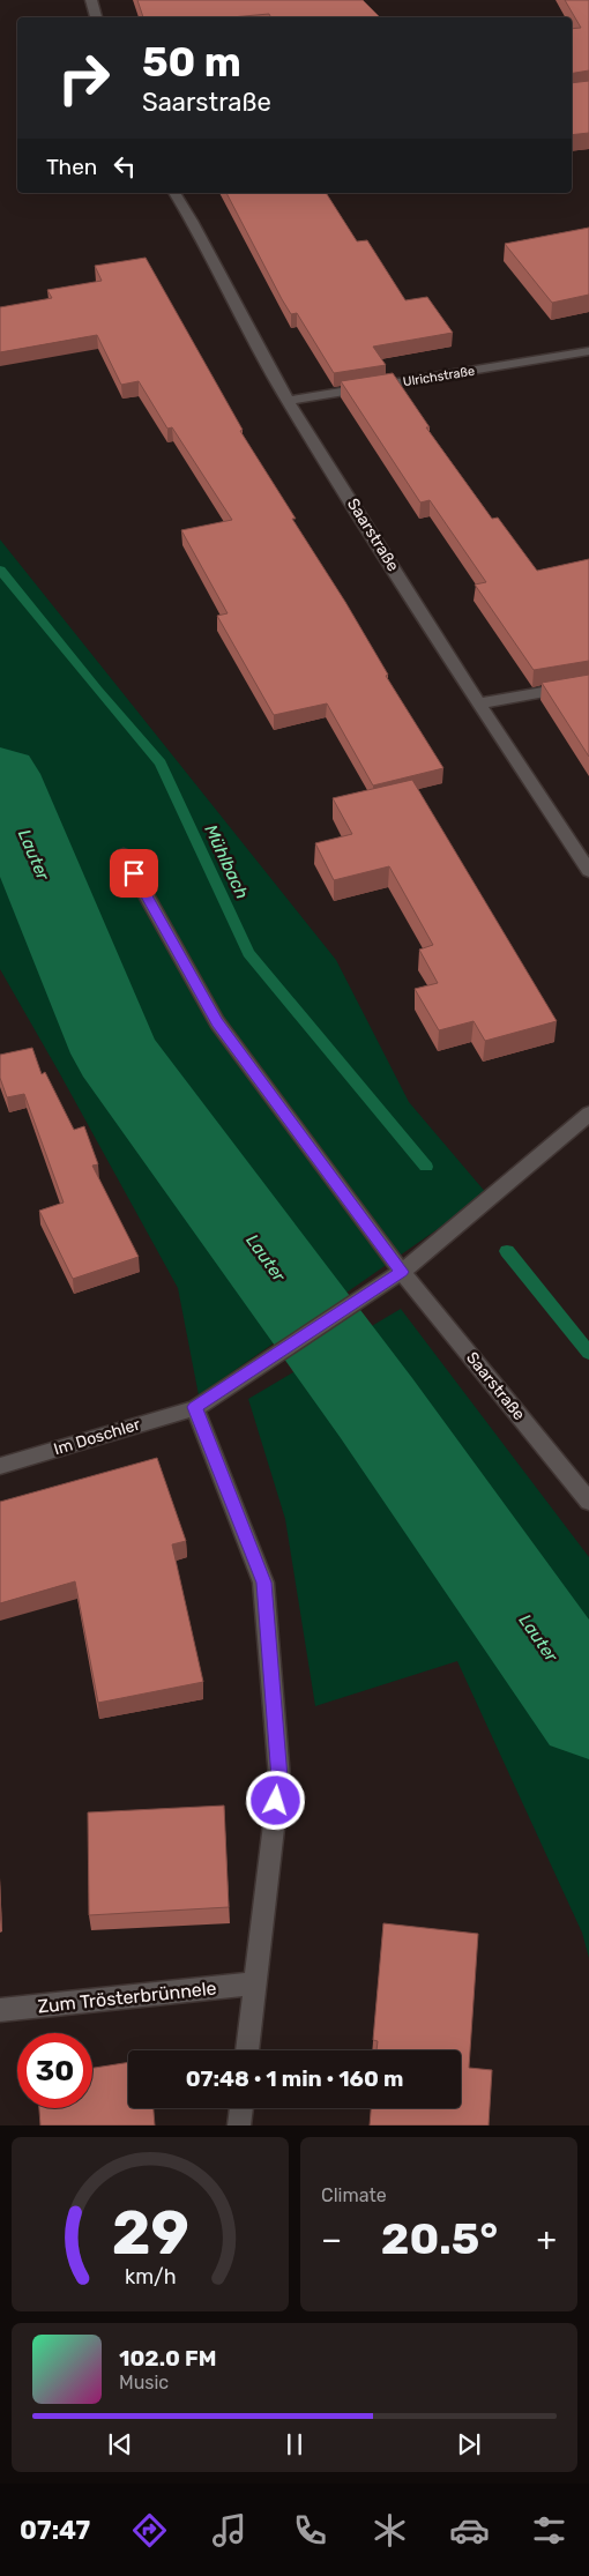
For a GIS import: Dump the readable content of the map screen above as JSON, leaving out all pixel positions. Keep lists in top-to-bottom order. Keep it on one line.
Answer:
{"streets":{"street":["Ulrichstraße","Saarstraße","Im Doschler","Zum Trösterbrünnele"]},"crossings":[["Ulrichstraße","Saarstraße"]],"water":["Lauter","Mühlbach"],"page":{"turn":["50 m","Saarstraße"],"then":"Then","limit":"30","trip":"07:48 · 1 min · 160 m","tile":"Climate","heat":["−","20.5°","+"],"song":["102.0 FM","Music"],"tabs":"07:47","gauge":["29","km/h"]}}
